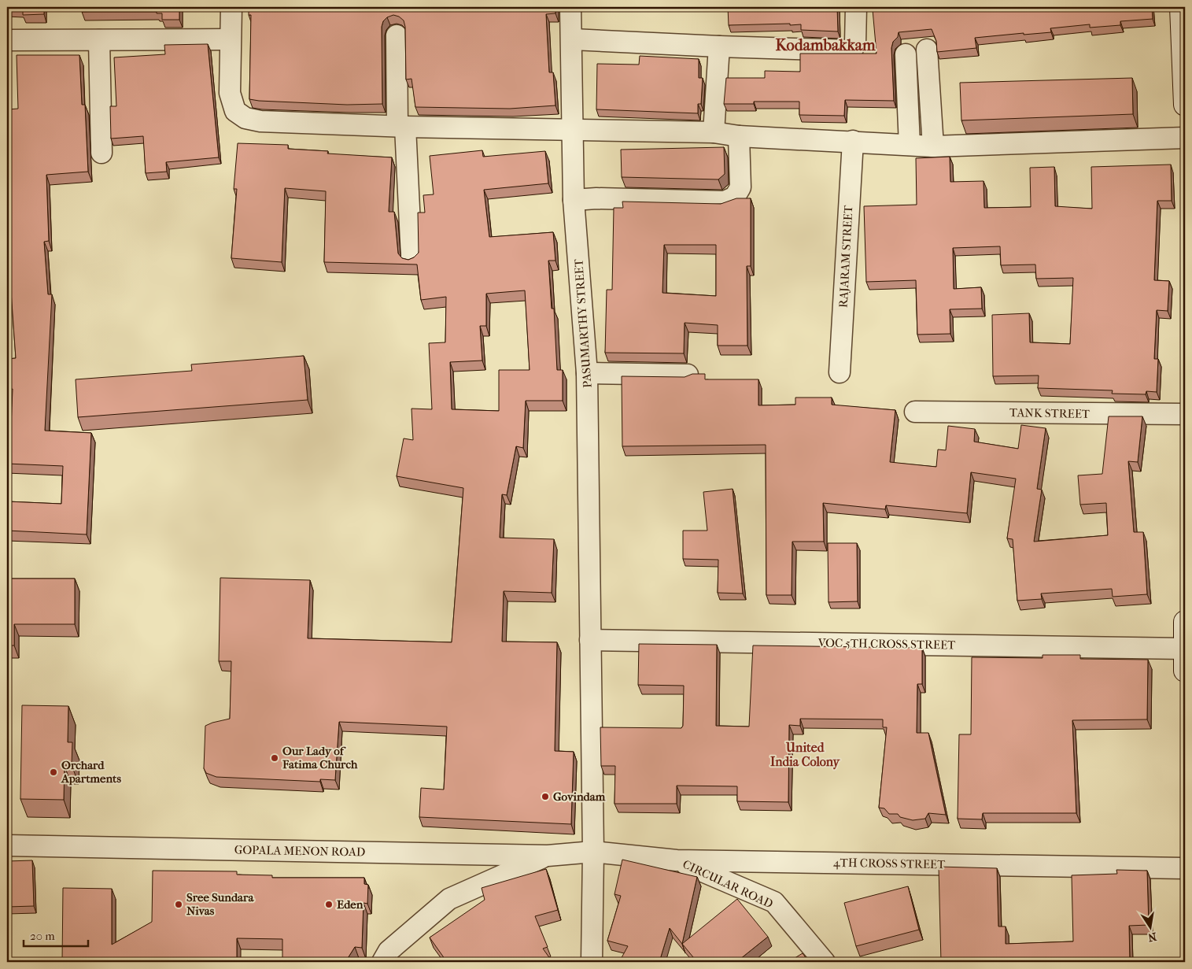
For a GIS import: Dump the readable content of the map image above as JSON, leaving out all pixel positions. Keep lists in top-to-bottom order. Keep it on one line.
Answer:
{"streets":{"street":["RAJARAM STREET","PASUMARTHY STREET","TANK STREET","VOC 5TH CROSS STREET","GOPALA MENON ROAD","4TH CROSS STREET","CIRCULAR ROAD"]},"crossings":[["PASUMARTHY STREET","VOC 5TH CROSS STREET"],["PASUMARTHY STREET","GOPALA MENON ROAD"],["PASUMARTHY STREET","4TH CROSS STREET"],["GOPALA MENON ROAD","4TH CROSS STREET"],["4TH CROSS STREET","CIRCULAR ROAD"]],"districts":["Kodambakkam","United India Colony"],"places":["Our Lady of Fatima Church","Orchard Apartments","Govindam","Sree Sundara Nivas","Eden"],"scale_bar":"20 m","north":"bottom"}
